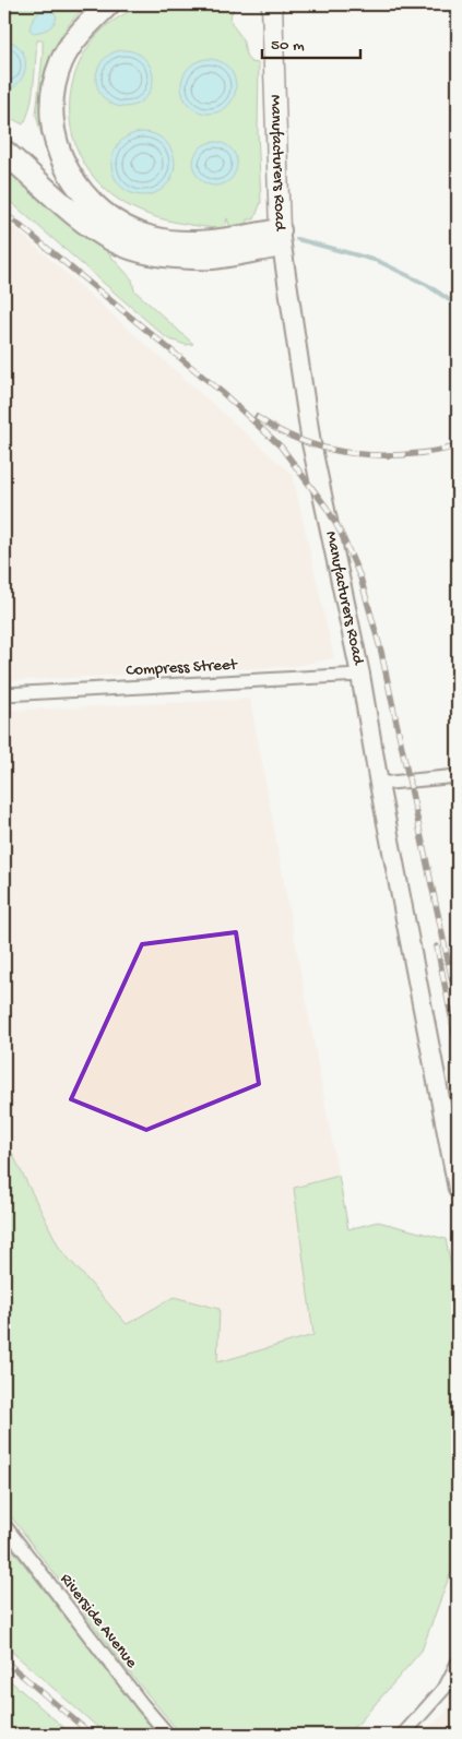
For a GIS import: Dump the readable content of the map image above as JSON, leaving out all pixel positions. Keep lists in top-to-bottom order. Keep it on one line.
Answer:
{"streets":{"main road":["Manufacturers Road"],"street":["Compress Street","Riverside Avenue"]},"crossings":[["Manufacturers Road","Compress Street"]],"scale_bar":"50 m"}
